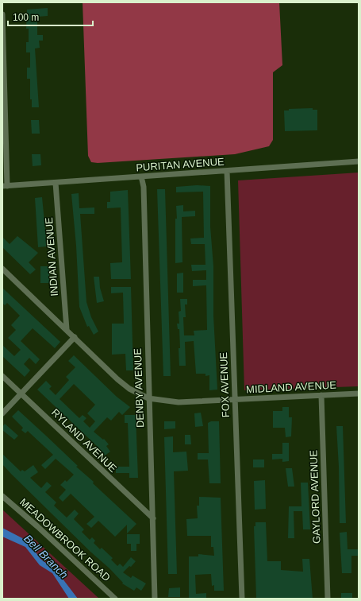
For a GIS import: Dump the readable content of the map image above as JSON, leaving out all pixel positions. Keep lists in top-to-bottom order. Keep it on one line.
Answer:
{"streets":{"street":["PURITAN AVENUE","INDIAN AVENUE","FOX AVENUE","MIDLAND AVENUE","DENBY AVENUE","RYLAND AVENUE","GAYLORD AVENUE","MEADOWBROOK ROAD"]},"crossings":[["PURITAN AVENUE","INDIAN AVENUE"],["PURITAN AVENUE","FOX AVENUE"],["PURITAN AVENUE","DENBY AVENUE"],["INDIAN AVENUE","MIDLAND AVENUE"],["FOX AVENUE","MIDLAND AVENUE"],["MIDLAND AVENUE","DENBY AVENUE"],["MIDLAND AVENUE","GAYLORD AVENUE"],["DENBY AVENUE","RYLAND AVENUE"]],"water":["Bell Branch"],"scale_bar":"100 m"}
